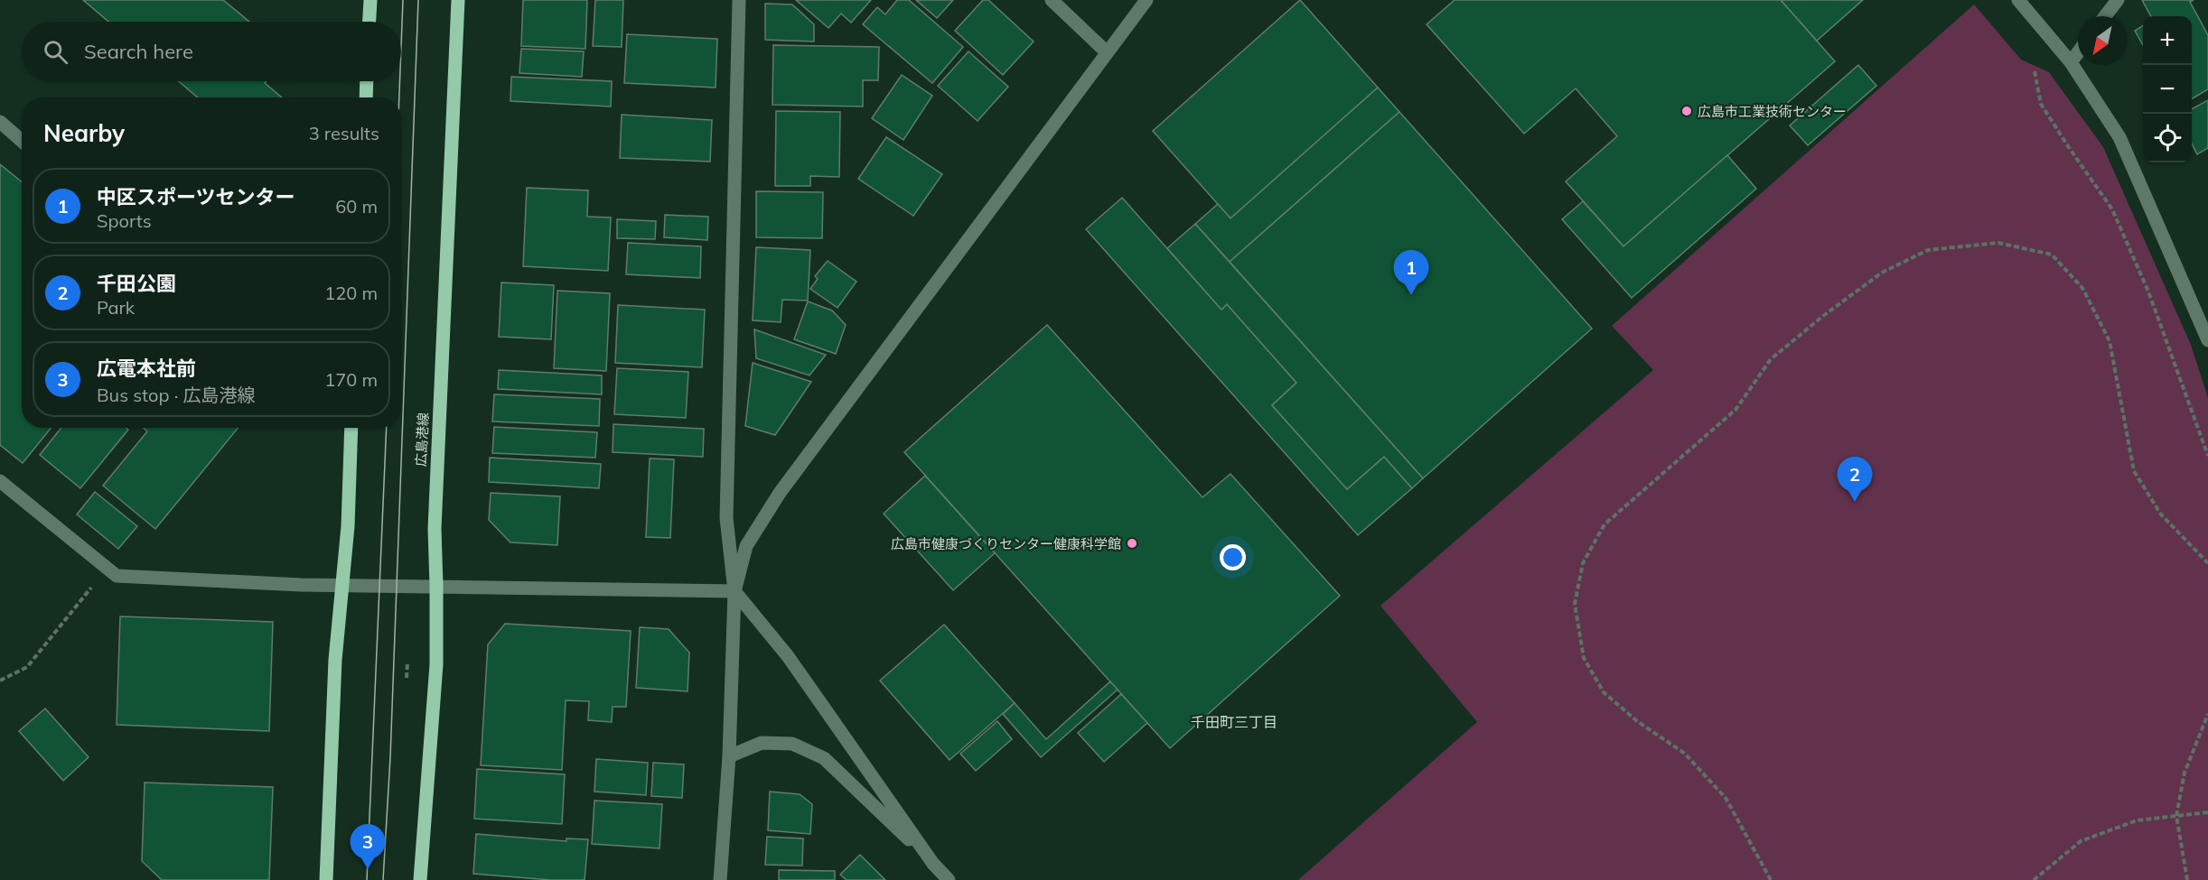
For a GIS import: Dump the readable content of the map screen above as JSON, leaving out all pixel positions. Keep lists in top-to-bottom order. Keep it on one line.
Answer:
{"streets":{"main road":["広島港線"]},"districts":["千田町三丁目"],"places":["広島市工業技術センター","広島市健康づくりセンター健康科学館"],"north":"bottom left","page":{"map_buttons":["+","−"],"search":"Search here","heading":["Nearby","3 results"],"list":[{"mark":"1","name":"中区スポーツセンター","note":"Sports","value":"60 m"},{"mark":"2","name":"千田公園","note":"Park","value":"120 m"},{"mark":"3","name":"広電本社前","note":"Bus stop · 広島港線","value":"170 m"}],"pins":["1","2","3"]}}
